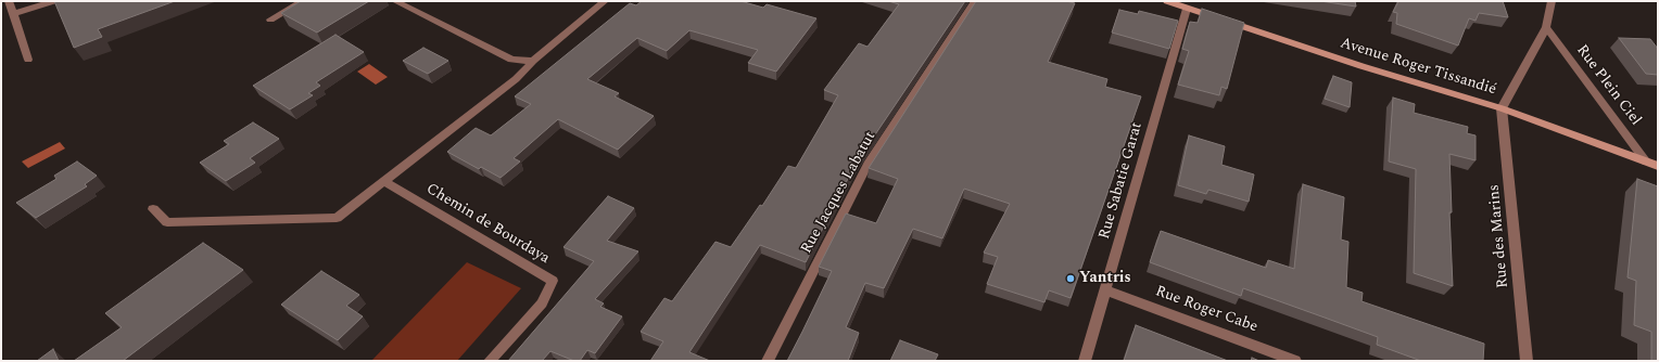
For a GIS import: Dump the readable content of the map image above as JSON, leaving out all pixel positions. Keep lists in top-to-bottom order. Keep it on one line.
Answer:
{"streets":{"main road":["Avenue Roger Tissandié"],"street":["Rue Plein Ciel","Rue Sabatie Garat","Rue Jacques Labatut","Chemin de Bourdaya","Rue des Marins","Rue Roger Cabe"]},"crossings":[["Avenue Roger Tissandié","Rue Plein Ciel"],["Avenue Roger Tissandié","Rue Sabatie Garat"],["Avenue Roger Tissandié","Rue des Marins"],["Rue Sabatie Garat","Rue Roger Cabe"]],"places":["Yantris"]}
